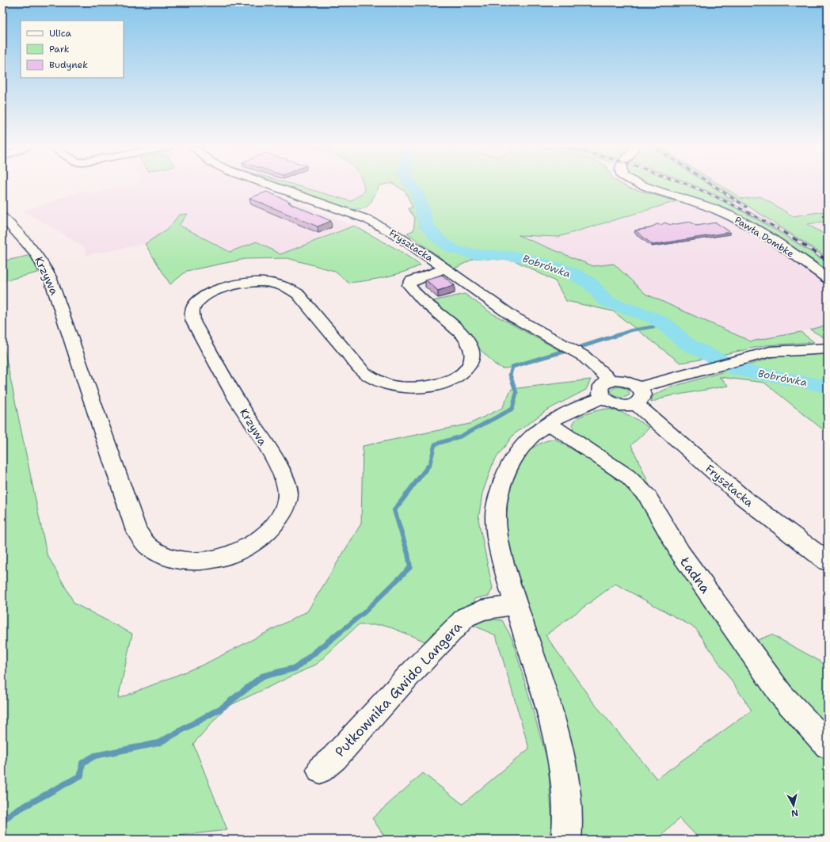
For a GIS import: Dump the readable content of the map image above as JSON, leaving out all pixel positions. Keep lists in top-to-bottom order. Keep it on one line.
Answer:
{"streets":{"street":["Pawła Dombke","Frysztacka","Krzywa","Ładna","Pułkownika Gwido Langera"]},"crossings":[["Frysztacka","Krzywa"]],"water":["Bobrówka"],"legend":["Ulica","Park","Budynek"],"north":"bottom"}
